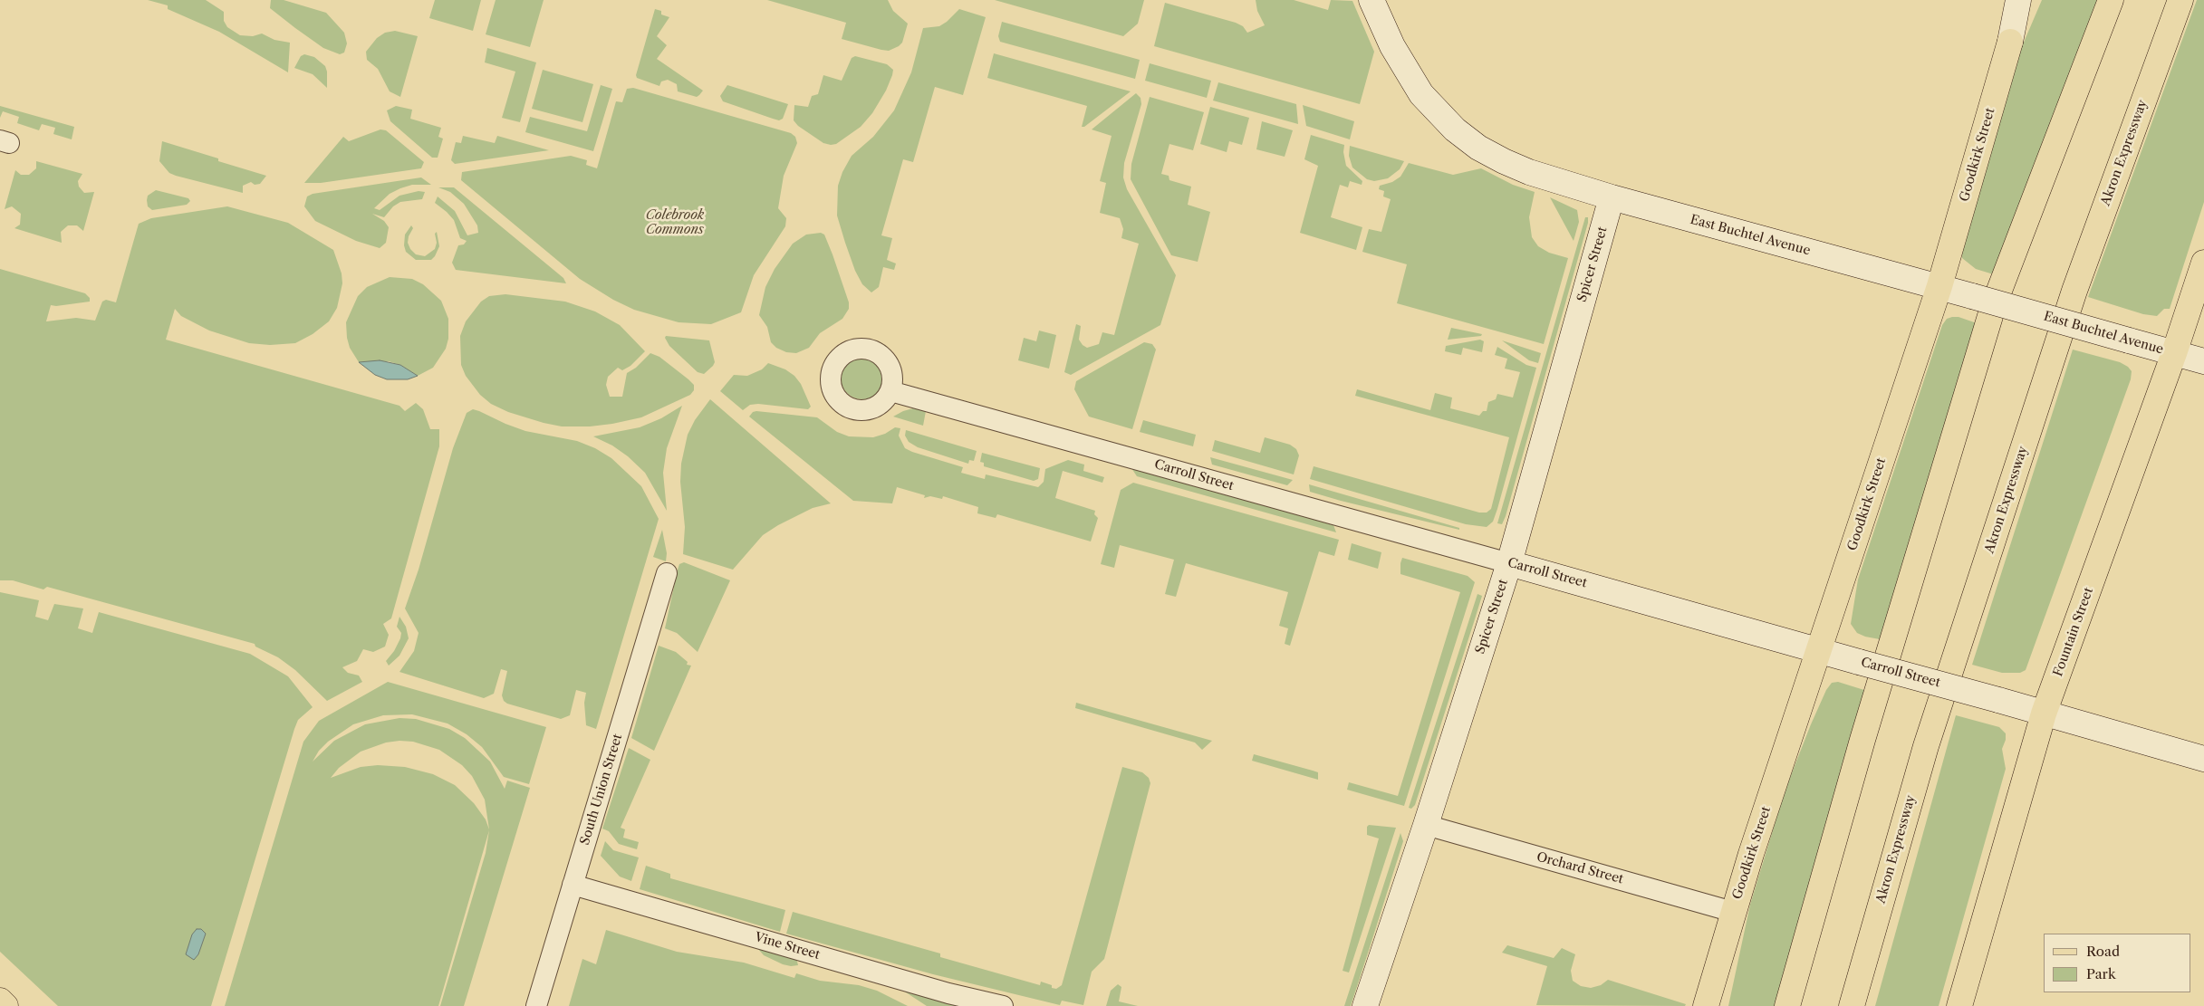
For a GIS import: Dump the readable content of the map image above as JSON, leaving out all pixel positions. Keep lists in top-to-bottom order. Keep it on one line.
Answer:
{"streets":{"main road":["Akron Expressway","Goodkirk Street","Fountain Street"],"street":["East Buchtel Avenue","Spicer Street","Carroll Street","South Union Street","Orchard Street","Vine Street"]},"crossings":[["Goodkirk Street","East Buchtel Avenue"],["Goodkirk Street","Carroll Street"],["Goodkirk Street","Orchard Street"],["East Buchtel Avenue","Spicer Street"],["East Buchtel Avenue","Fountain Street"],["Spicer Street","Carroll Street"],["Spicer Street","Orchard Street"],["Carroll Street","Fountain Street"],["South Union Street","Vine Street"]],"parks":["Colebrook Commons"],"legend":["Road","Park"]}
